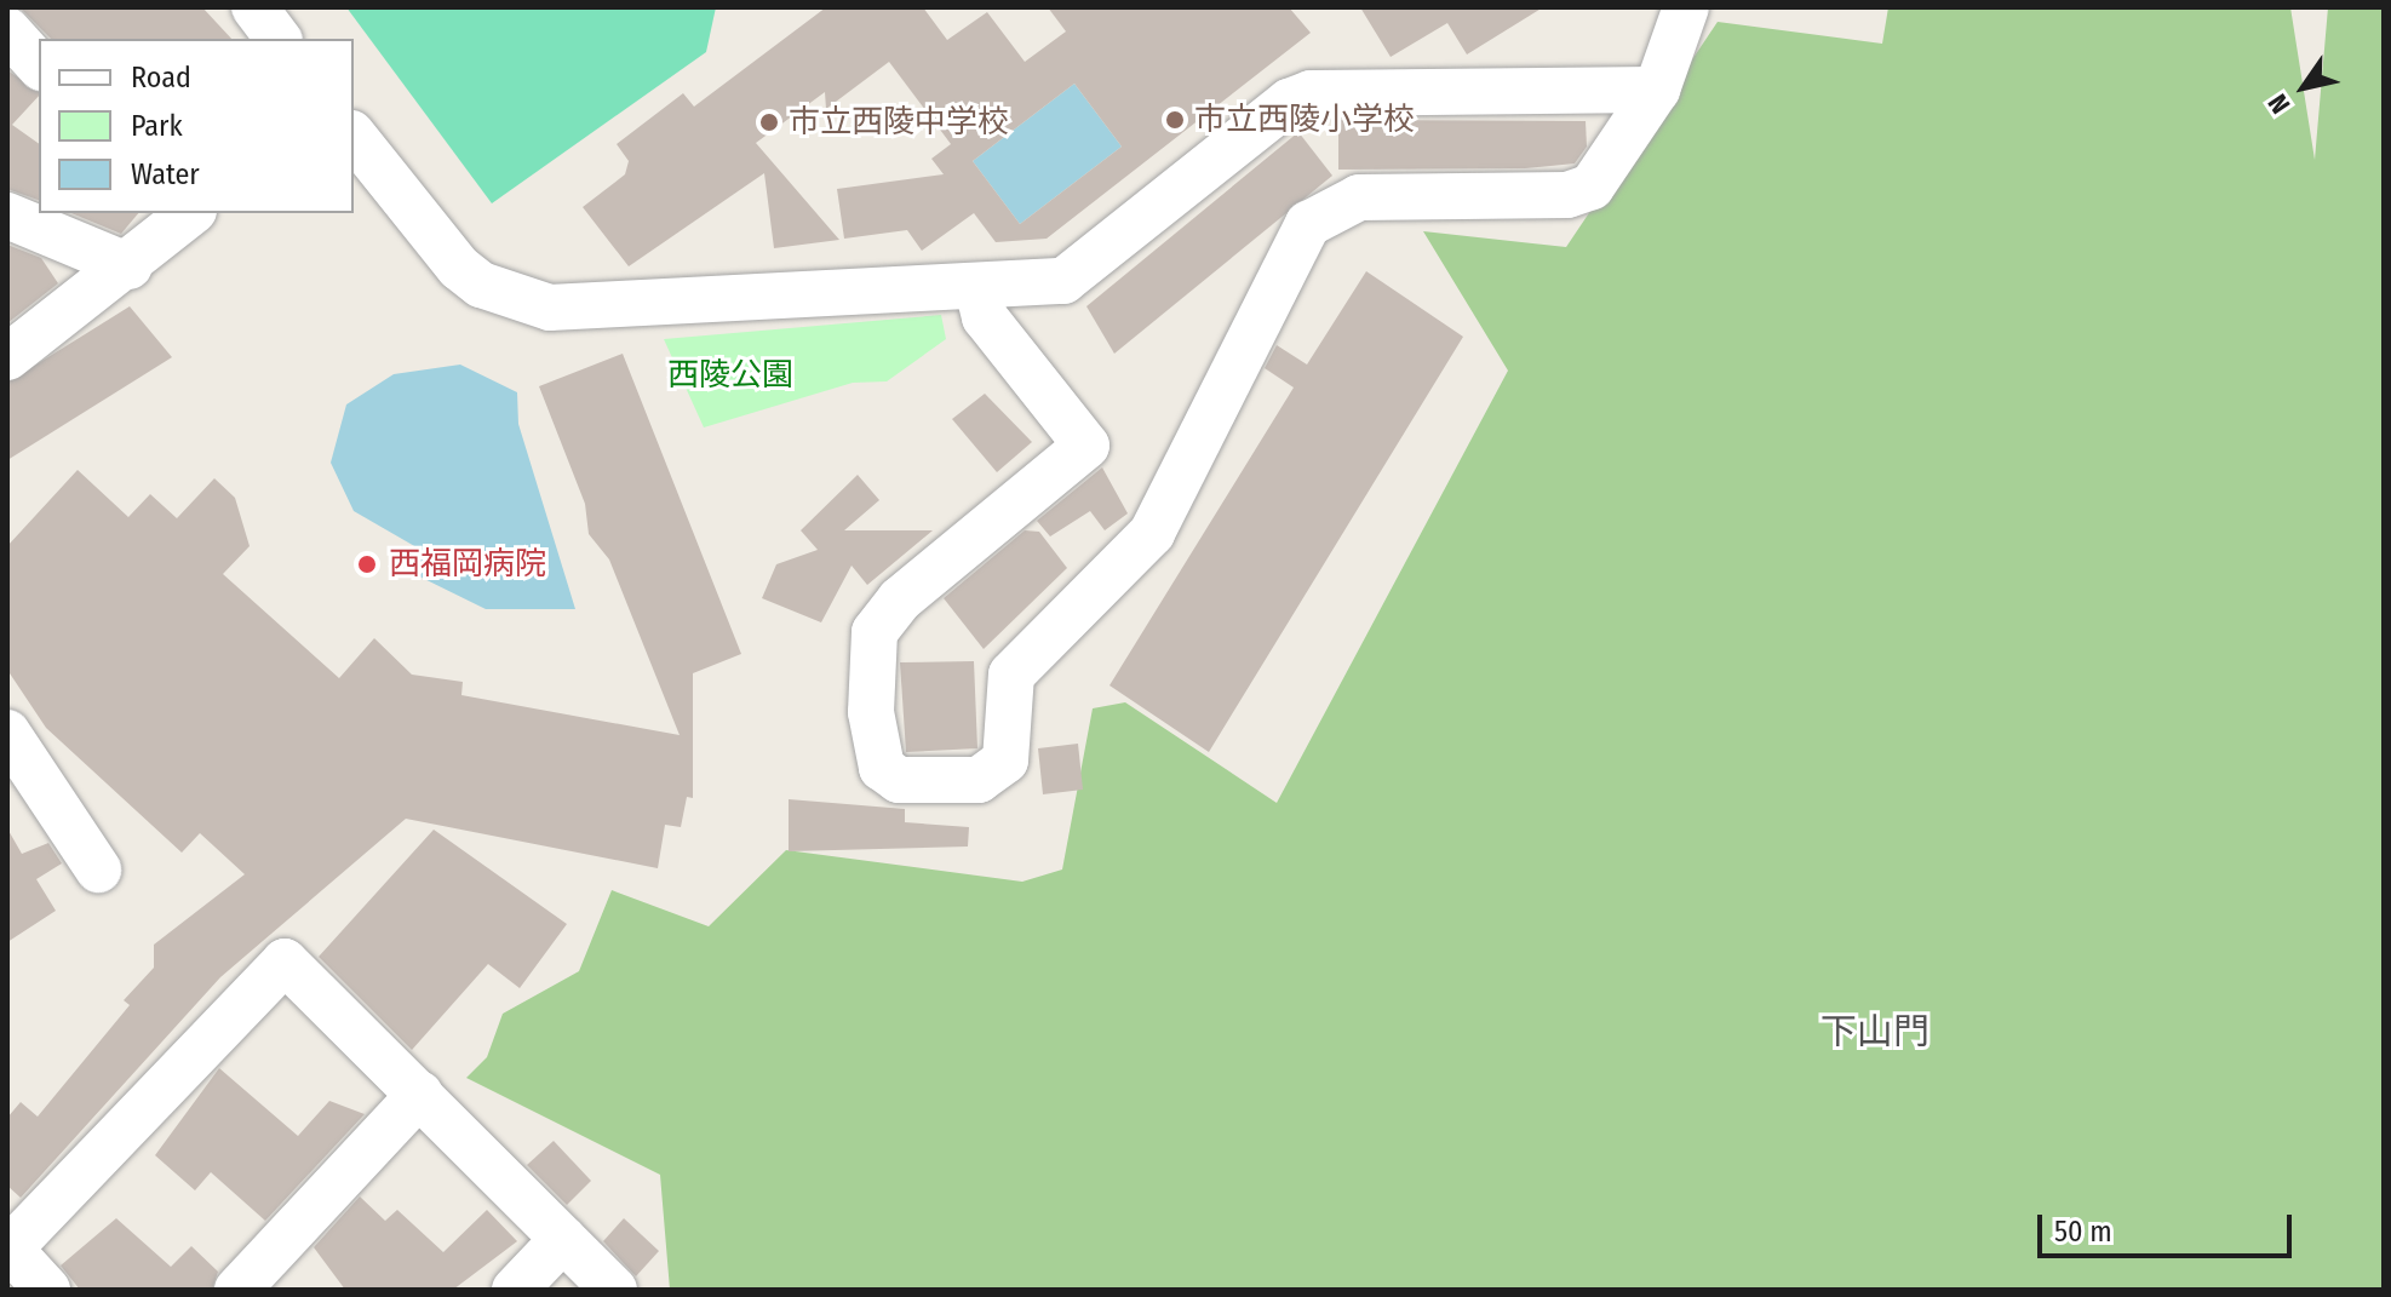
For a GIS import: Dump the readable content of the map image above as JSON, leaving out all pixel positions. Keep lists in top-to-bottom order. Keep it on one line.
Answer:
{"districts":["下山門"],"parks":["西陵公園"],"places":["市立西陵小学校","市立西陵中学校","西福岡病院"],"legend":["Road","Park","Water"],"scale_bar":"50 m","north":"bottom left"}
